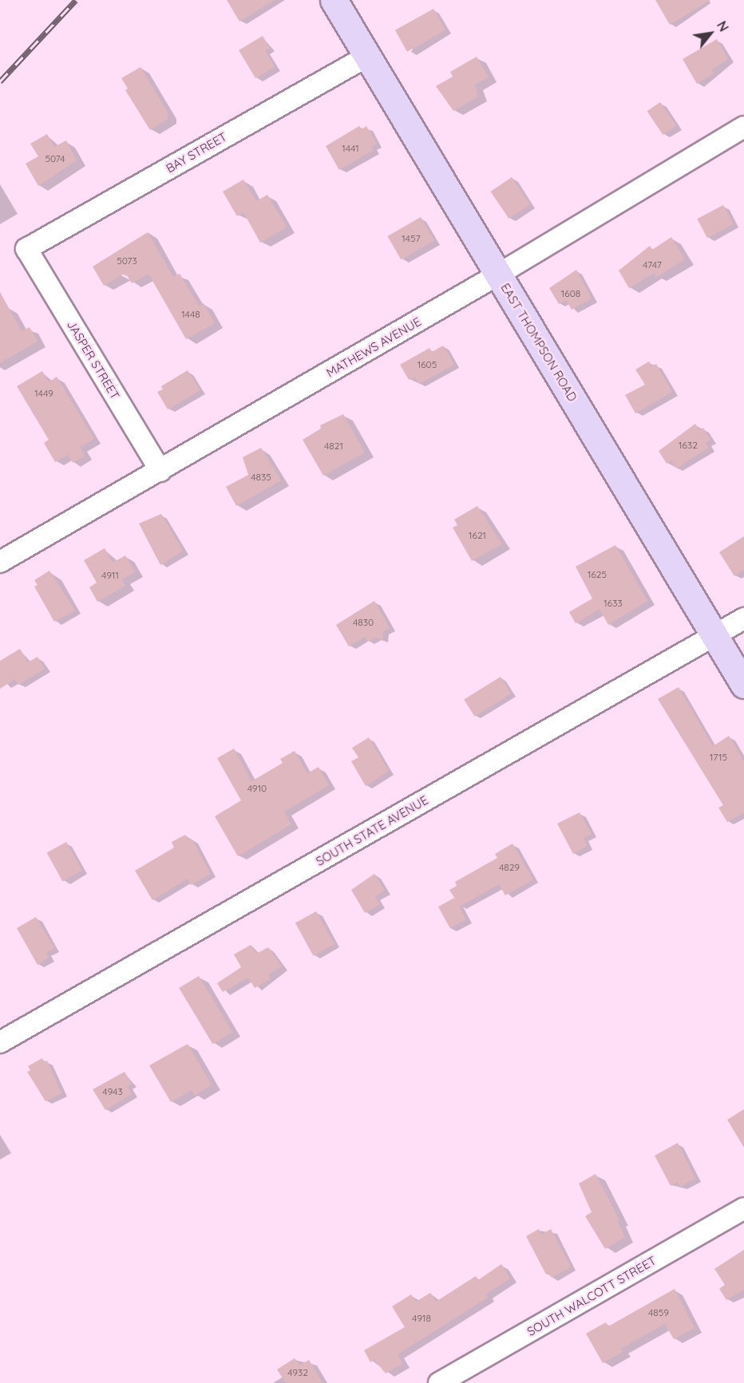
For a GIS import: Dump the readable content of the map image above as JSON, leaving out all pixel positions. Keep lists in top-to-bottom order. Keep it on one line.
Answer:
{"streets":{"main road":["EAST THOMPSON ROAD"],"street":["BAY STREET","MATHEWS AVENUE","JASPER STREET","SOUTH STATE AVENUE","SOUTH WALCOTT STREET"]},"crossings":[["BAY STREET","EAST THOMPSON ROAD"],["BAY STREET","JASPER STREET"],["EAST THOMPSON ROAD","MATHEWS AVENUE"],["EAST THOMPSON ROAD","SOUTH STATE AVENUE"],["MATHEWS AVENUE","JASPER STREET"]],"house_numbers":["1441","5074","1457","5073","4747","1608","1448","1605","1449","1632","4821","4835","1621","1625","4911","1633","4830","1715","4910","4829","4943","4859","4918","4932"],"north":"top right"}
